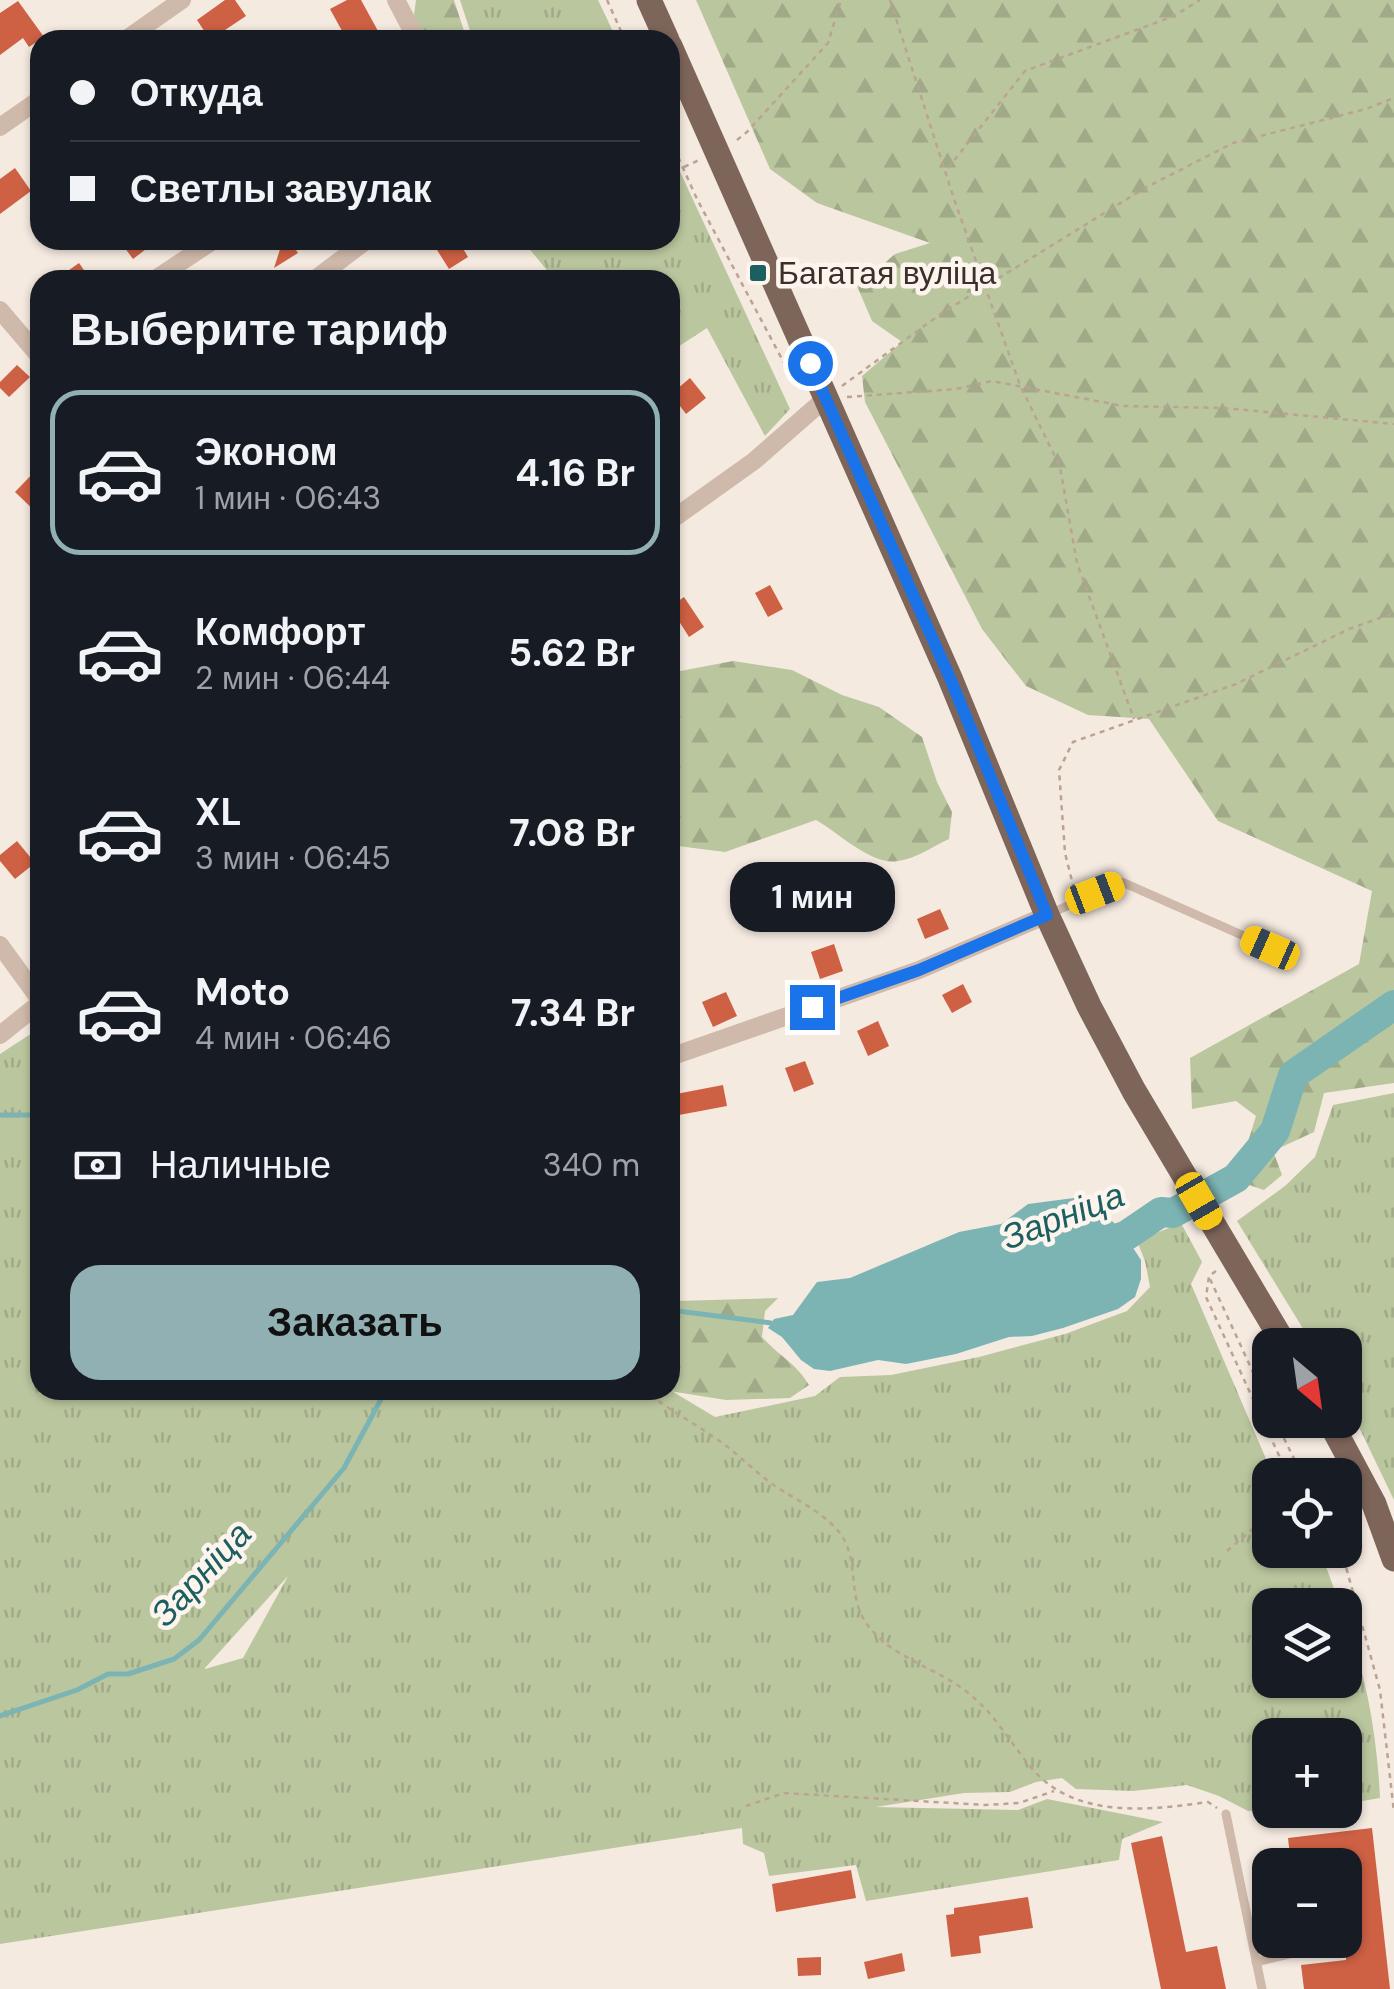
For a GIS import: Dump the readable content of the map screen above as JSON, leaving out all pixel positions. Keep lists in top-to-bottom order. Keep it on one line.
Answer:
{"water":["Зарніца"],"places":{"transit":["Багатая вуліца"]},"north":"bottom right","page":{"banner":["Откуда","Светлы завулак"],"heading":"Выберите тариф","list":[{"name":"Эконом","note":"1 мин · 06:43","value":"4.16 Br"},{"name":"Комфорт","note":"2 мин · 06:44","value":"5.62 Br"},{"name":"XL","note":"3 мин · 06:45","value":"7.08 Br"},{"name":"Moto","note":"4 мин · 06:46","value":"7.34 Br"}],"bubble":"1 мин","pay":["Наличные","340 m"],"buttons":"Заказать","map_buttons":["+","−"]}}
